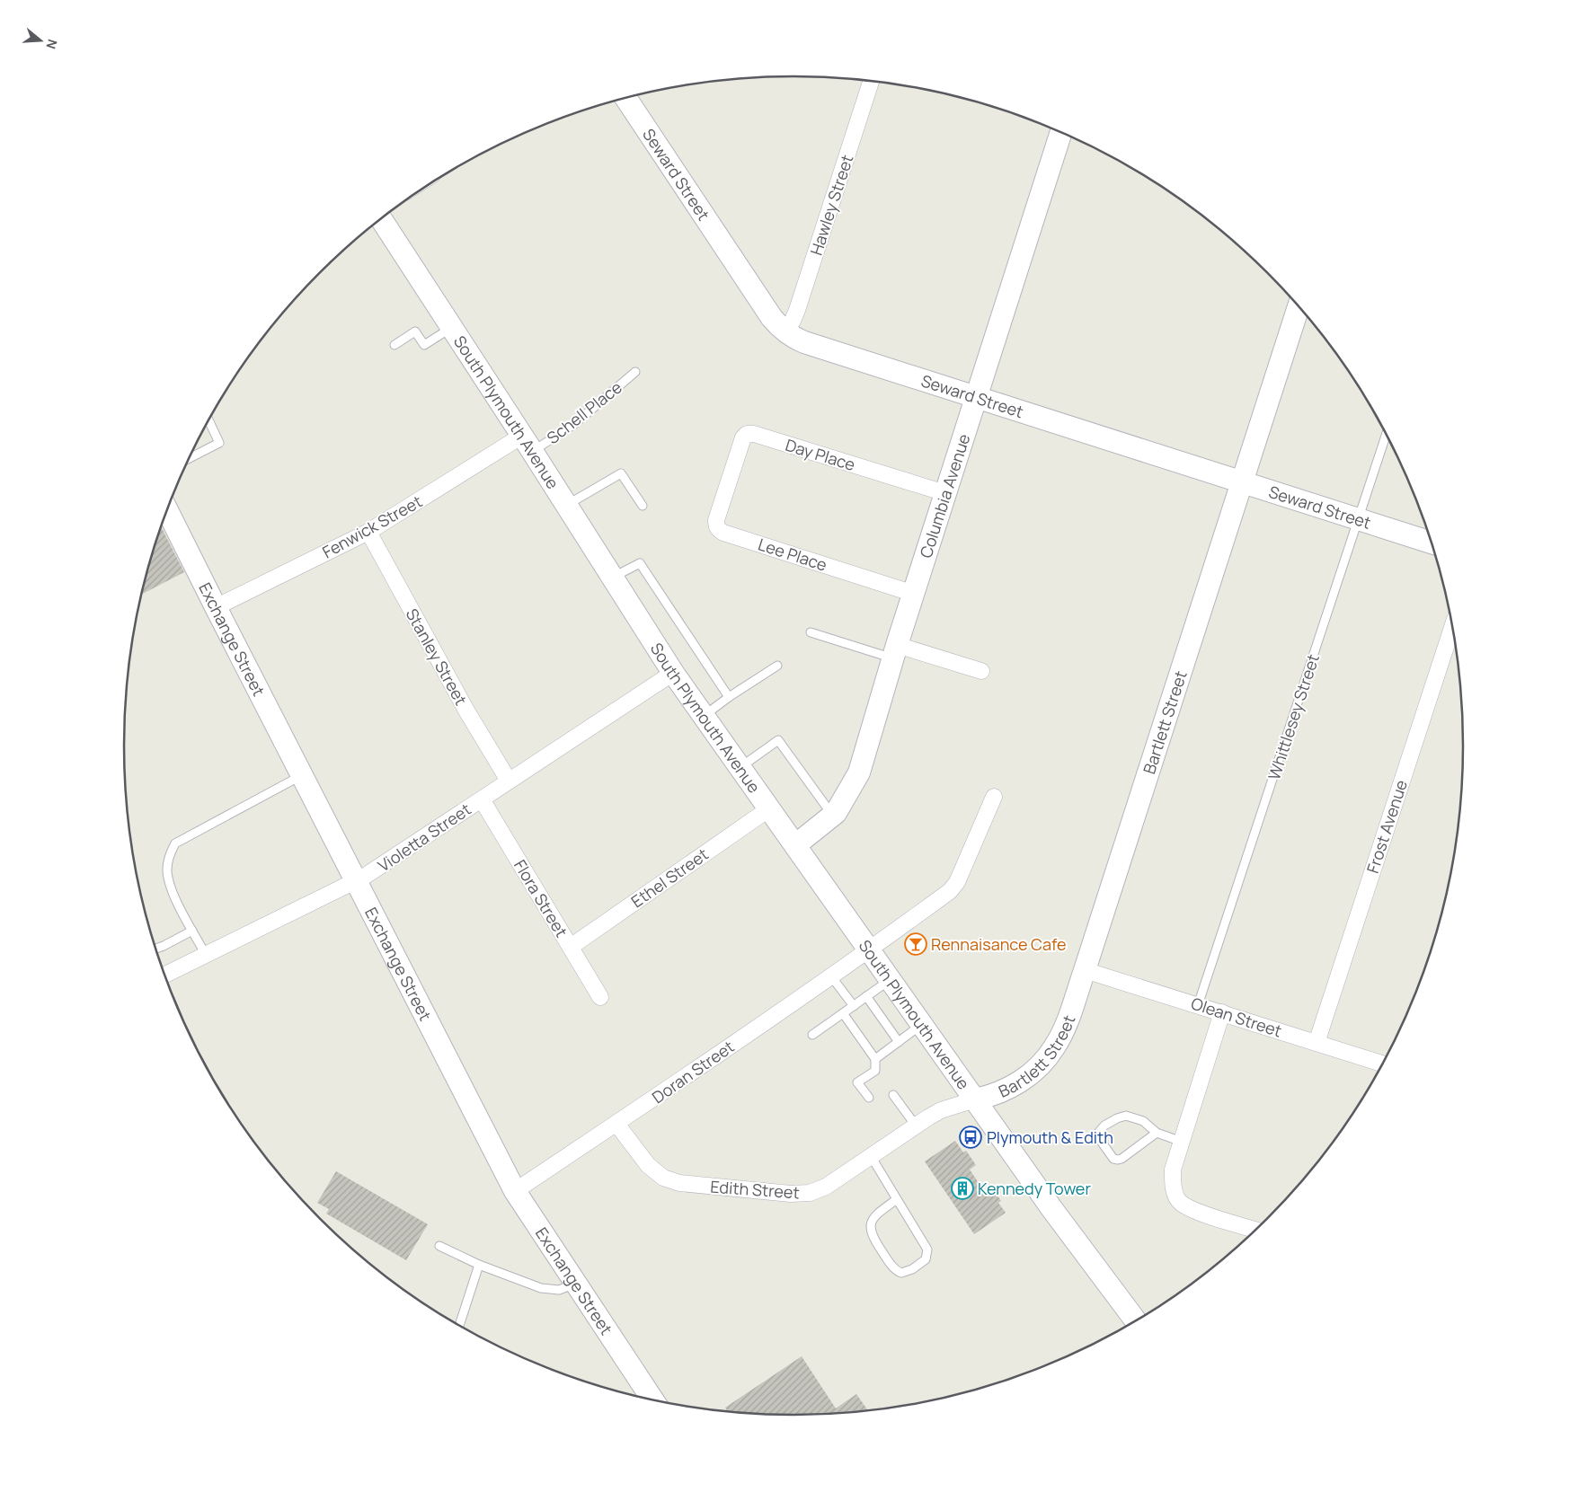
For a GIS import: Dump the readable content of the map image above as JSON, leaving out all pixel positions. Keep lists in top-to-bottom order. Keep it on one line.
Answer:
{"streets":{"street":["Seward Street","Hawley Street","South Plymouth Avenue","Day Place","Columbia Avenue","Fenwick Street","Lee Place","Exchange Street","Stanley Street","Bartlett Street","Frost Avenue","Violetta Street","Ethel Street","Flora Street","Olean Street","Doran Street","Edith Street"],"lane":["Schell Place","Whittlesey Street"]},"crossings":[["Seward Street","Hawley Street"],["Seward Street","Columbia Avenue"],["Seward Street","Whittlesey Street"],["Seward Street","Bartlett Street"],["South Plymouth Avenue","Schell Place"],["South Plymouth Avenue","Columbia Avenue"],["South Plymouth Avenue","Fenwick Street"],["South Plymouth Avenue","Bartlett Street"],["South Plymouth Avenue","Violetta Street"],["South Plymouth Avenue","Ethel Street"],["South Plymouth Avenue","Doran Street"],["South Plymouth Avenue","Edith Street"],["Schell Place","Fenwick Street"],["Day Place","Columbia Avenue"],["Day Place","Lee Place"],["Columbia Avenue","Lee Place"],["Fenwick Street","Exchange Street"],["Fenwick Street","Stanley Street"],["Exchange Street","Violetta Street"],["Exchange Street","Doran Street"],["Stanley Street","Violetta Street"],["Whittlesey Street","Olean Street"],["Bartlett Street","Olean Street"],["Bartlett Street","Edith Street"],["Frost Avenue","Olean Street"],["Violetta Street","Flora Street"],["Ethel Street","Flora Street"],["Doran Street","Edith Street"]],"places":{"bar":["Rennaisance Cafe"],"bus stop":["Plymouth & Edith"],"building":["Kennedy Tower"]},"north":"right"}
